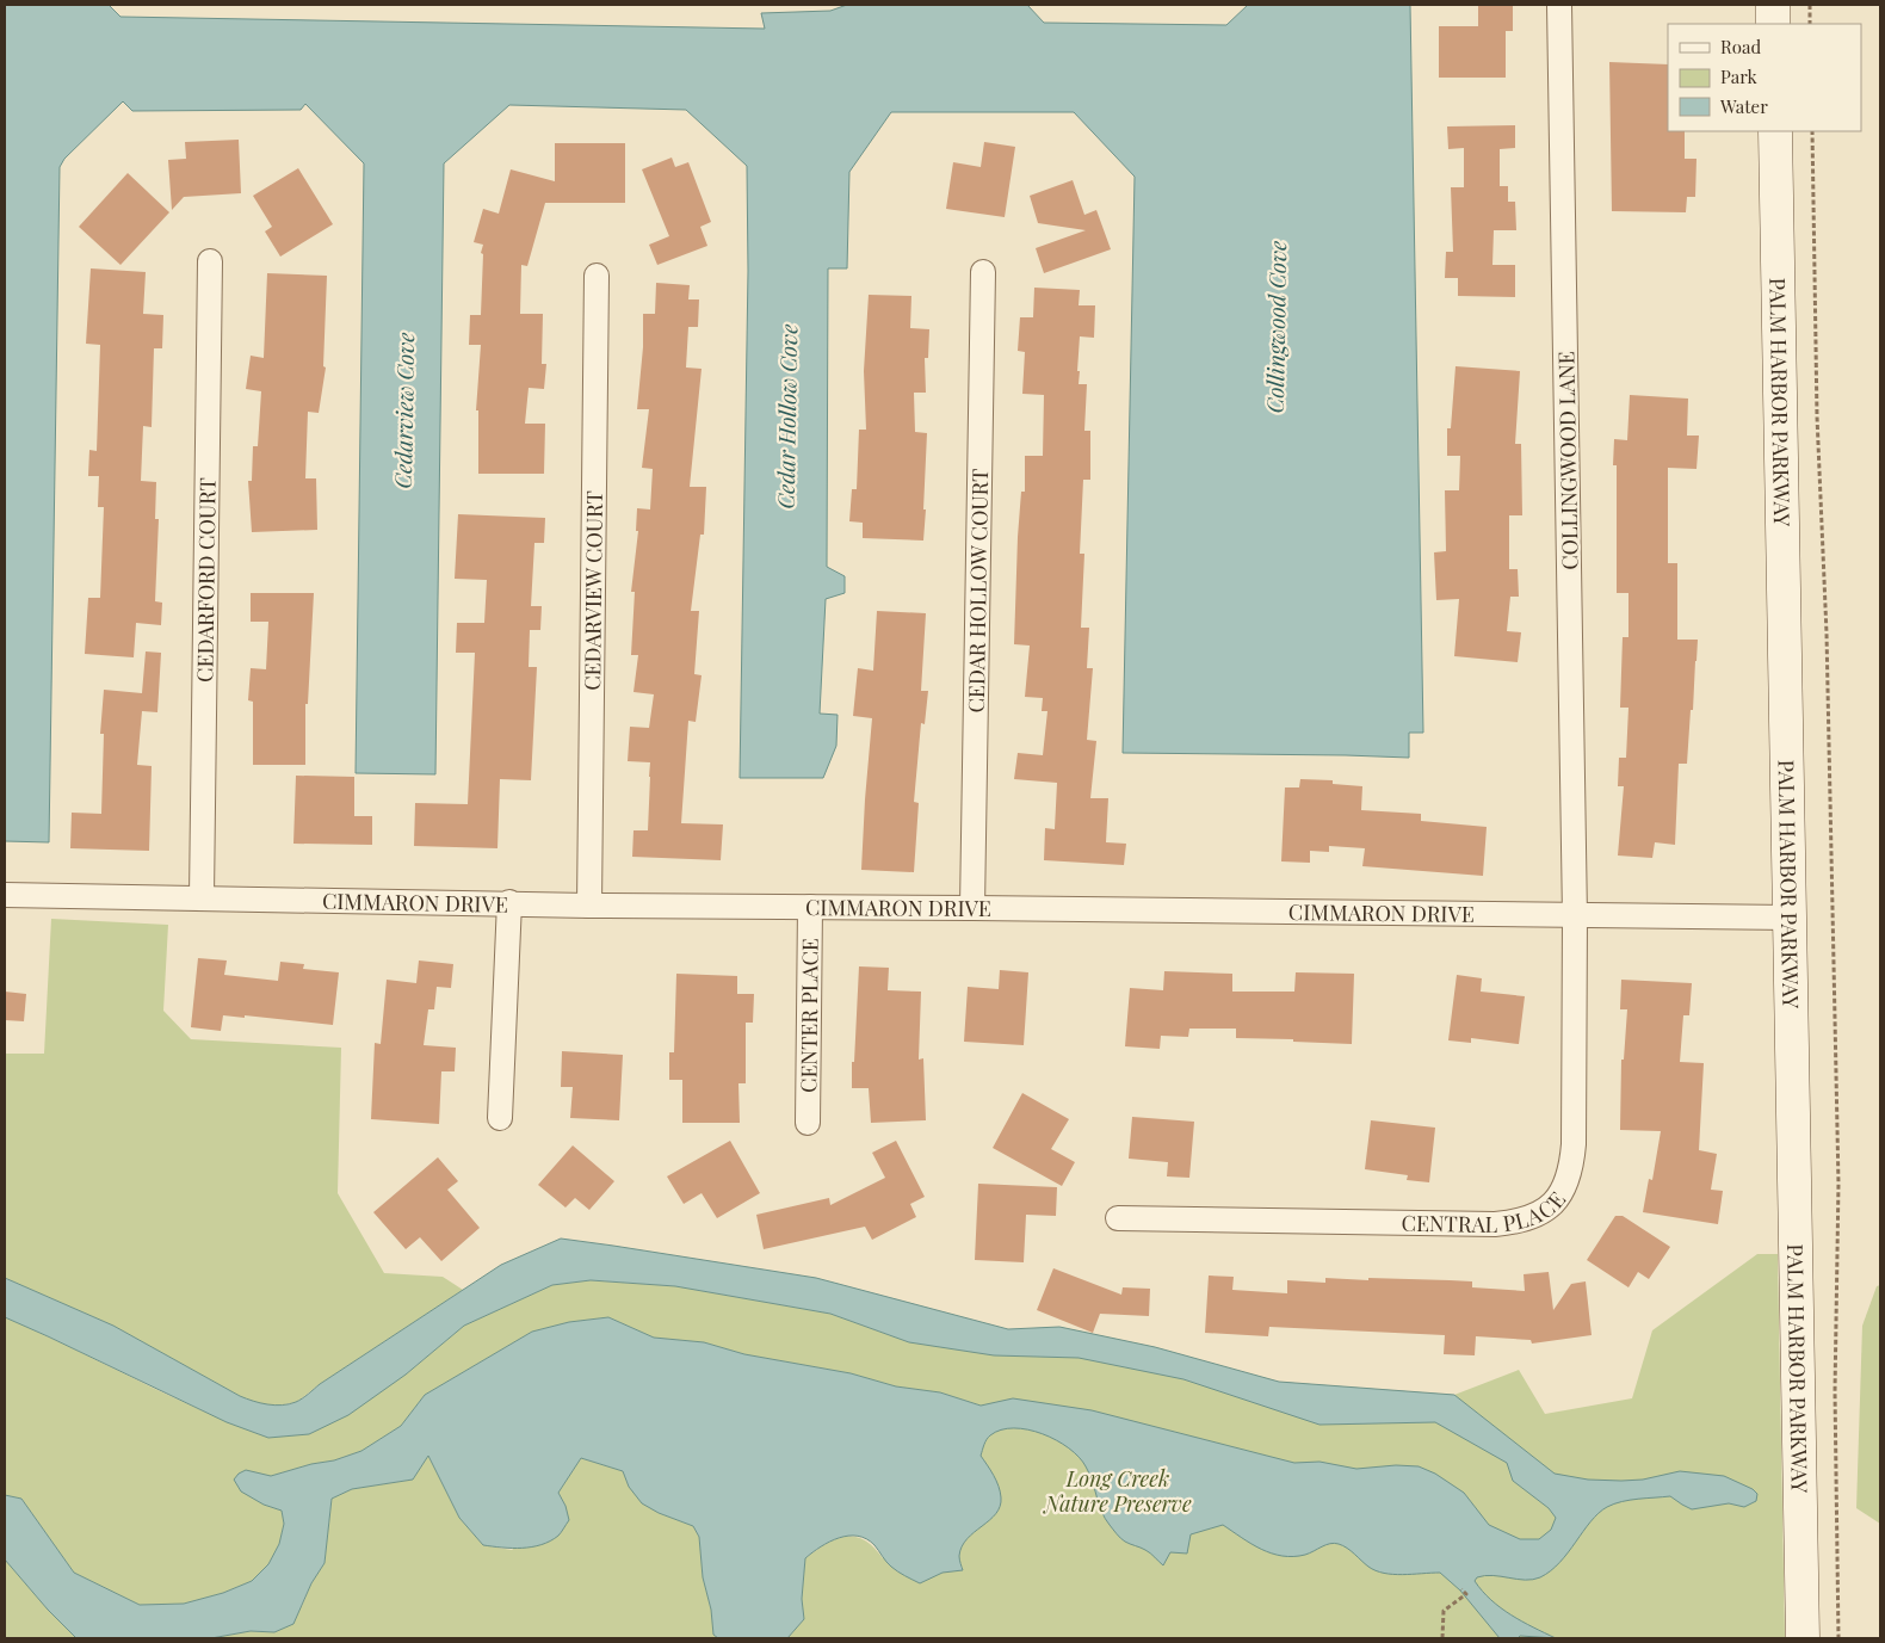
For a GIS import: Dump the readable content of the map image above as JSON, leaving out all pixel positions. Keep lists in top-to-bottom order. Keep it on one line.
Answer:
{"streets":{"street":["PALM HARBOR PARKWAY","COLLINGWOOD LANE","CEDARFORD COURT","CEDAR HOLLOW COURT","CEDARVIEW COURT","CIMMARON DRIVE","CENTER PLACE","CENTRAL PLACE"]},"crossings":[["PALM HARBOR PARKWAY","CIMMARON DRIVE"],["COLLINGWOOD LANE","CIMMARON DRIVE"],["COLLINGWOOD LANE","CENTRAL PLACE"],["CEDARFORD COURT","CIMMARON DRIVE"],["CEDAR HOLLOW COURT","CIMMARON DRIVE"],["CEDARVIEW COURT","CIMMARON DRIVE"],["CIMMARON DRIVE","CENTER PLACE"],["CIMMARON DRIVE","CENTRAL PLACE"]],"water":["Collingwood Cove","Cedarview Cove","Cedar Hollow Cove"],"parks":["Long Creek Nature Preserve"],"legend":["Road","Park","Water"]}
